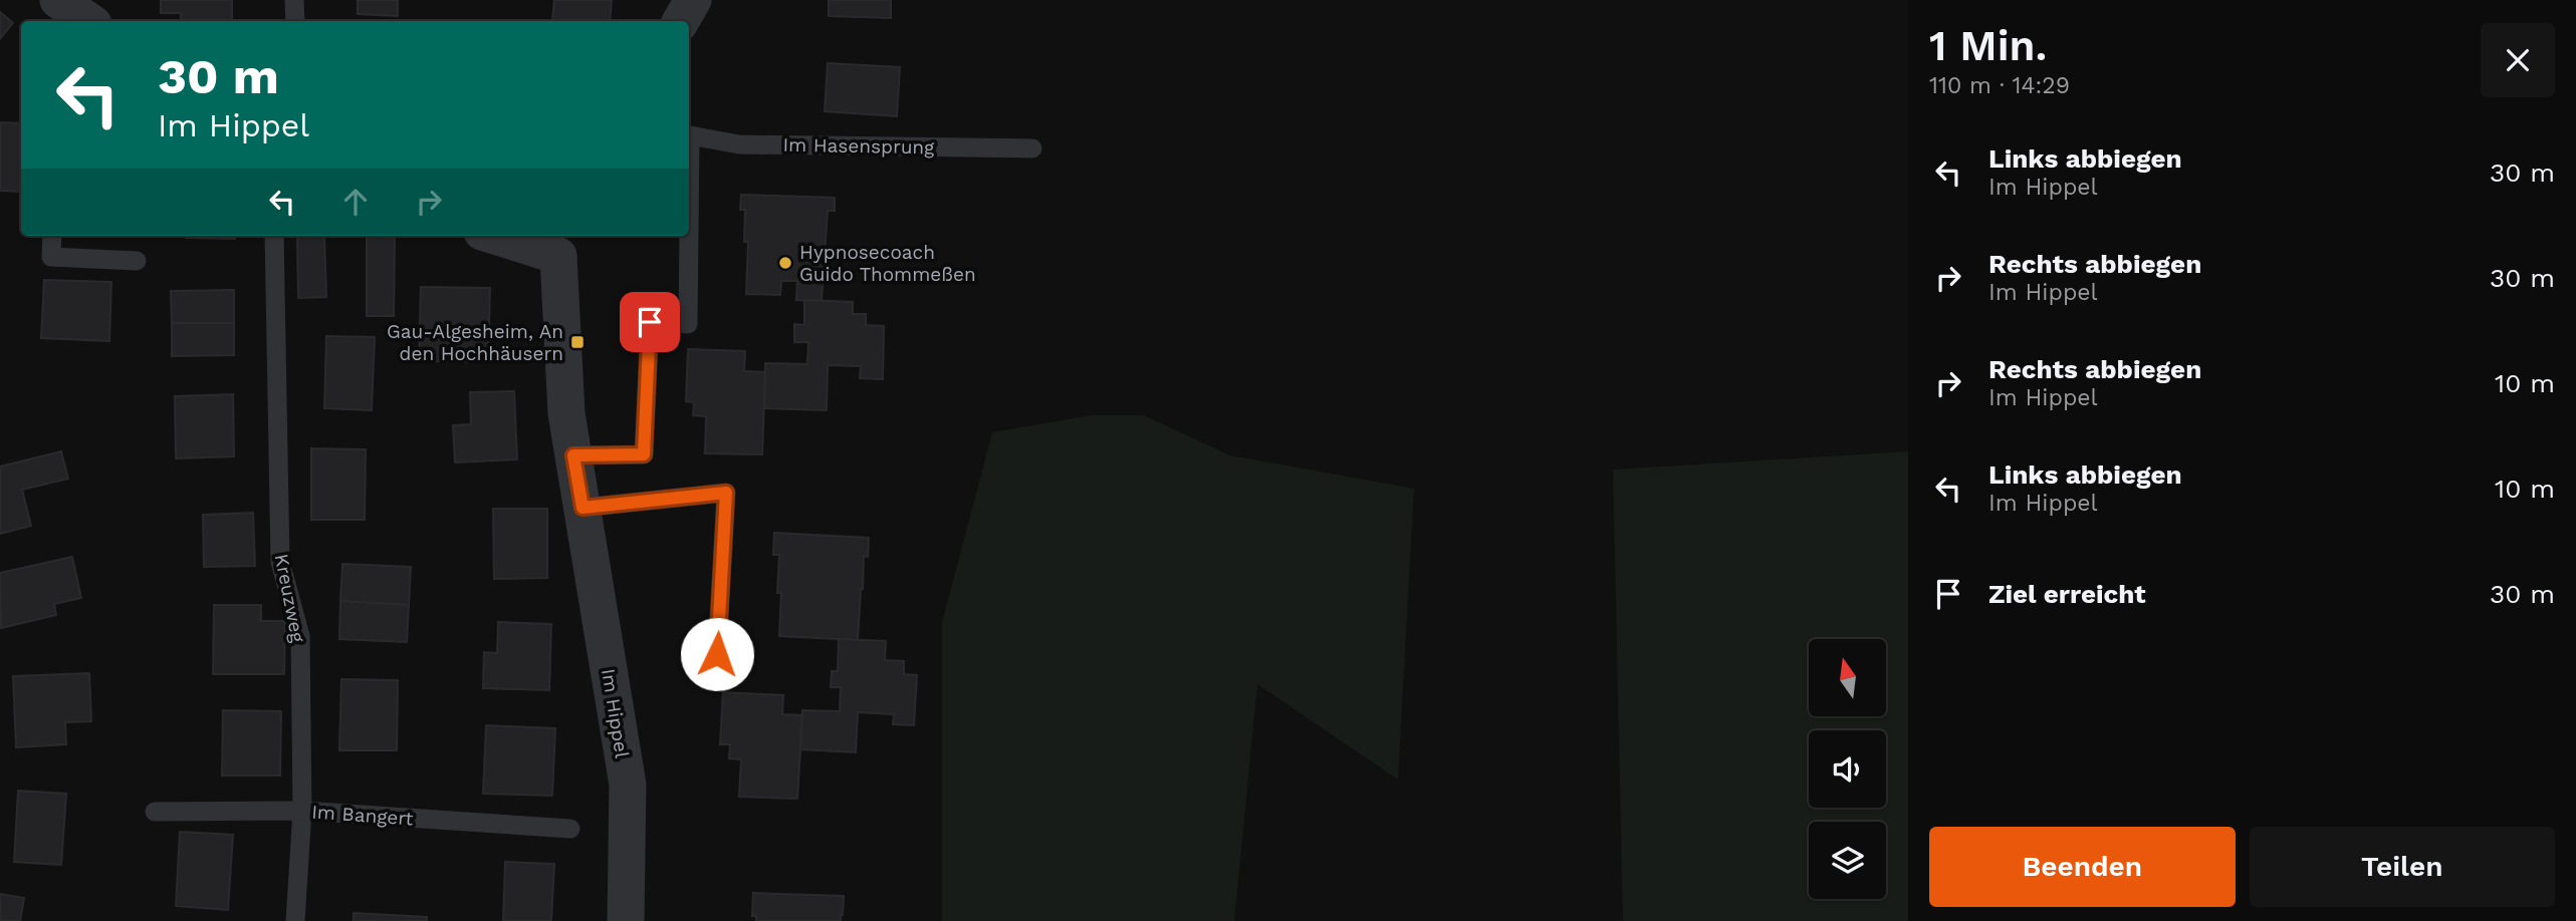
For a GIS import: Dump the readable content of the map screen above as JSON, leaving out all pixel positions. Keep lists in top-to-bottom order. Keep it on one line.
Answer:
{"streets":{"street":["Im Hippel"],"lane":["Im Hasensprung","Kreuzweg","Im Bangert"]},"crossings":[["Kreuzweg","Im Bangert"]],"places":{"other":["Hypnosecoach Guido Thommeßen"],"transit":["Gau-Algesheim, An den Hochhäusern"]},"north":"top","page":{"heading":["1 Min.","110 m · 14:29"],"turn":["30 m","Im Hippel"],"list":[{"name":"Links abbiegen","note":"Im Hippel","value":"30 m"},{"name":"Rechts abbiegen","note":"Im Hippel","value":"30 m"},{"name":"Rechts abbiegen","note":"Im Hippel","value":"10 m"},{"name":"Links abbiegen","note":"Im Hippel","value":"10 m"},{"name":"Ziel erreicht","value":"30 m"}],"buttons":["Beenden","Teilen"]}}
